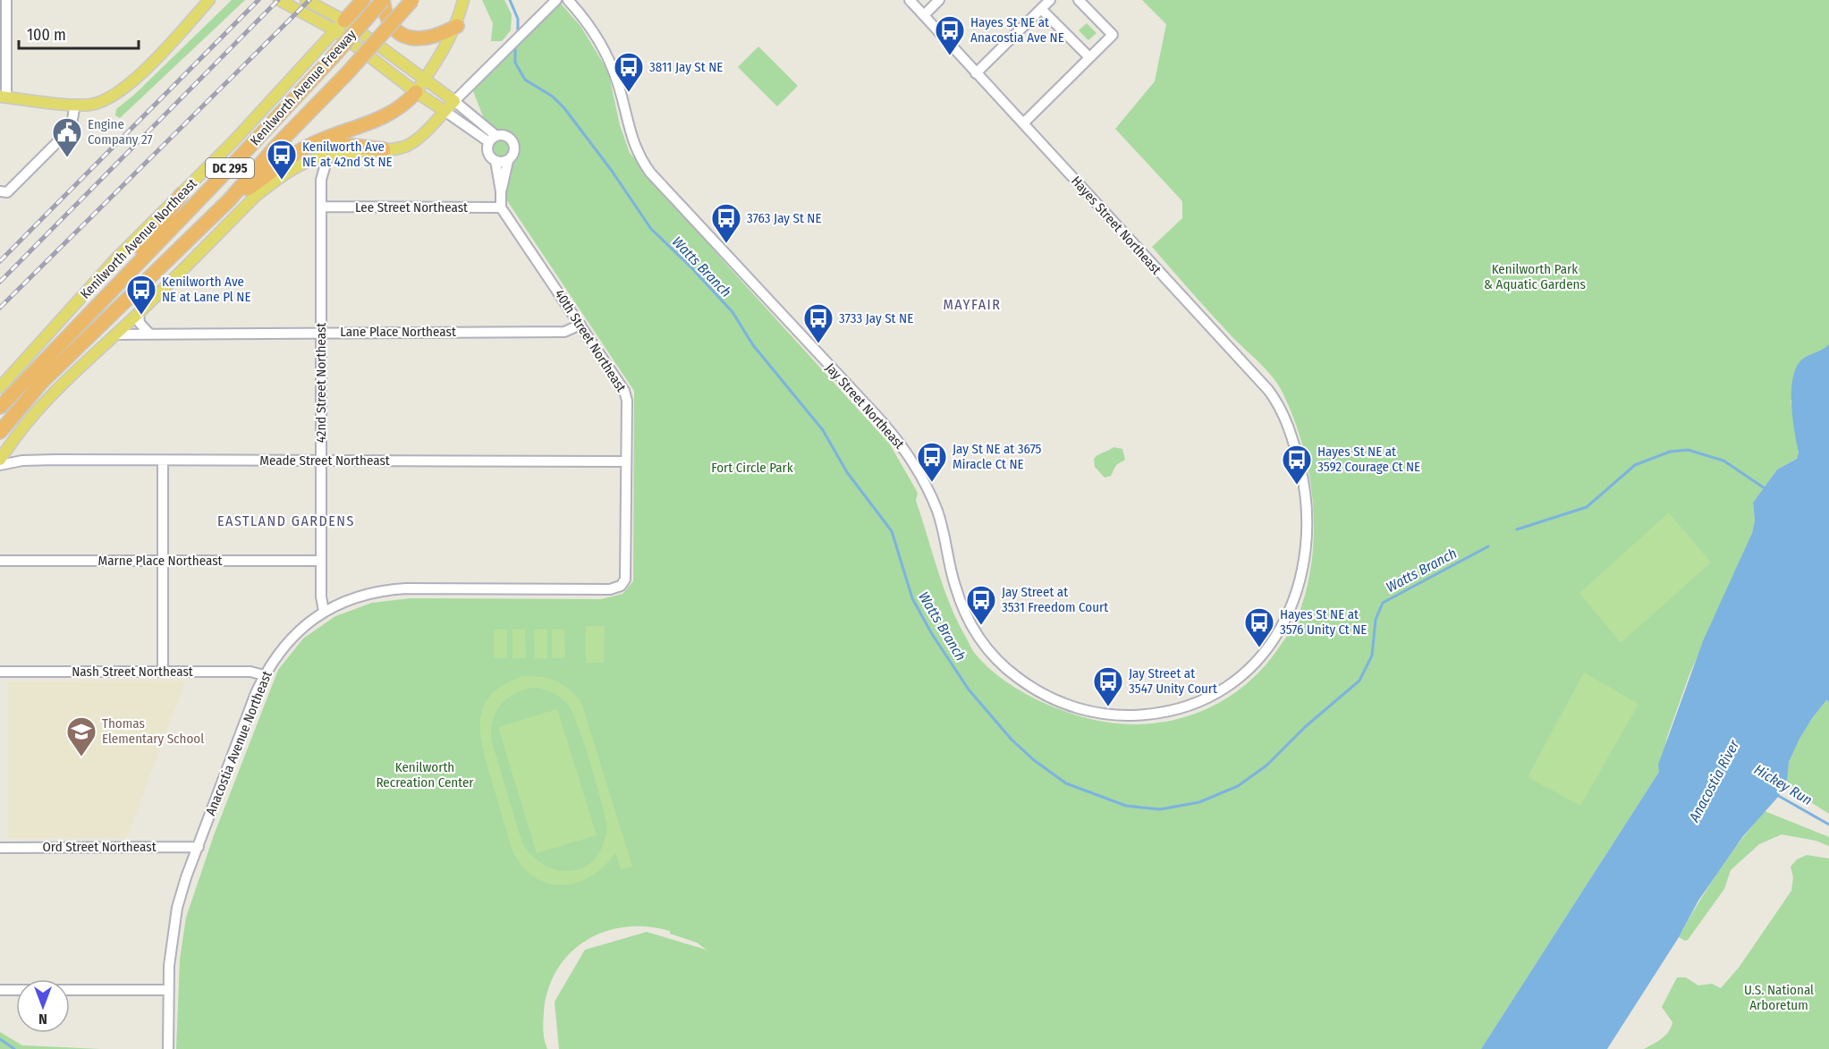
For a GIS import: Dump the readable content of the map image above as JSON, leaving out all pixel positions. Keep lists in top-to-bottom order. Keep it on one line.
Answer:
{"streets":{"highway":["Kenilworth Avenue Freeway","DC 295"],"main road":["Kenilworth Avenue Northeast"],"street":["Lee Street Northeast","Hayes Street Northeast","Lane Place Northeast","40th Street Northeast","42nd Street Northeast","Jay Street Northeast","Meade Street Northeast","Marne Place Northeast","Nash Street Northeast","Anacostia Avenue Northeast","Ord Street Northeast"]},"crossings":[["Lee Street Northeast","40th Street Northeast"],["Lee Street Northeast","42nd Street Northeast"],["Hayes Street Northeast","Jay Street Northeast"],["Lane Place Northeast","40th Street Northeast"],["Lane Place Northeast","42nd Street Northeast"],["40th Street Northeast","Meade Street Northeast"],["40th Street Northeast","Anacostia Avenue Northeast"],["42nd Street Northeast","Meade Street Northeast"],["42nd Street Northeast","Marne Place Northeast"],["42nd Street Northeast","Anacostia Avenue Northeast"],["Nash Street Northeast","Anacostia Avenue Northeast"],["Anacostia Avenue Northeast","Ord Street Northeast"]],"districts":["MAYFAIR","EASTLAND GARDENS"],"water":["Watts Branch","Anacostia River","Hickey Run"],"parks":["Kenilworth Park & Aquatic Gardens","Fort Circle Park","Kenilworth Recreation Center","U.S. National Arboretum"],"places":{"bus stop":["Hayes St NE at Anacostia Ave NE","3811 Jay St NE","Kenilworth Ave NE at 42nd St NE","3763 Jay St NE","Kenilworth Ave NE at Lane Pl NE","3733 Jay St NE","Jay St NE at 3675 Miracle Ct NE","Hayes St NE at 3592 Courage Ct NE","Jay Street at 3531 Freedom Court","Hayes St NE at 3576 Unity Ct NE","Jay Street at 3547 Unity Court"],"public building":["Engine Company 27"],"school or university":["Thomas Elementary School"]},"scale_bar":"100 m","north":"bottom"}
